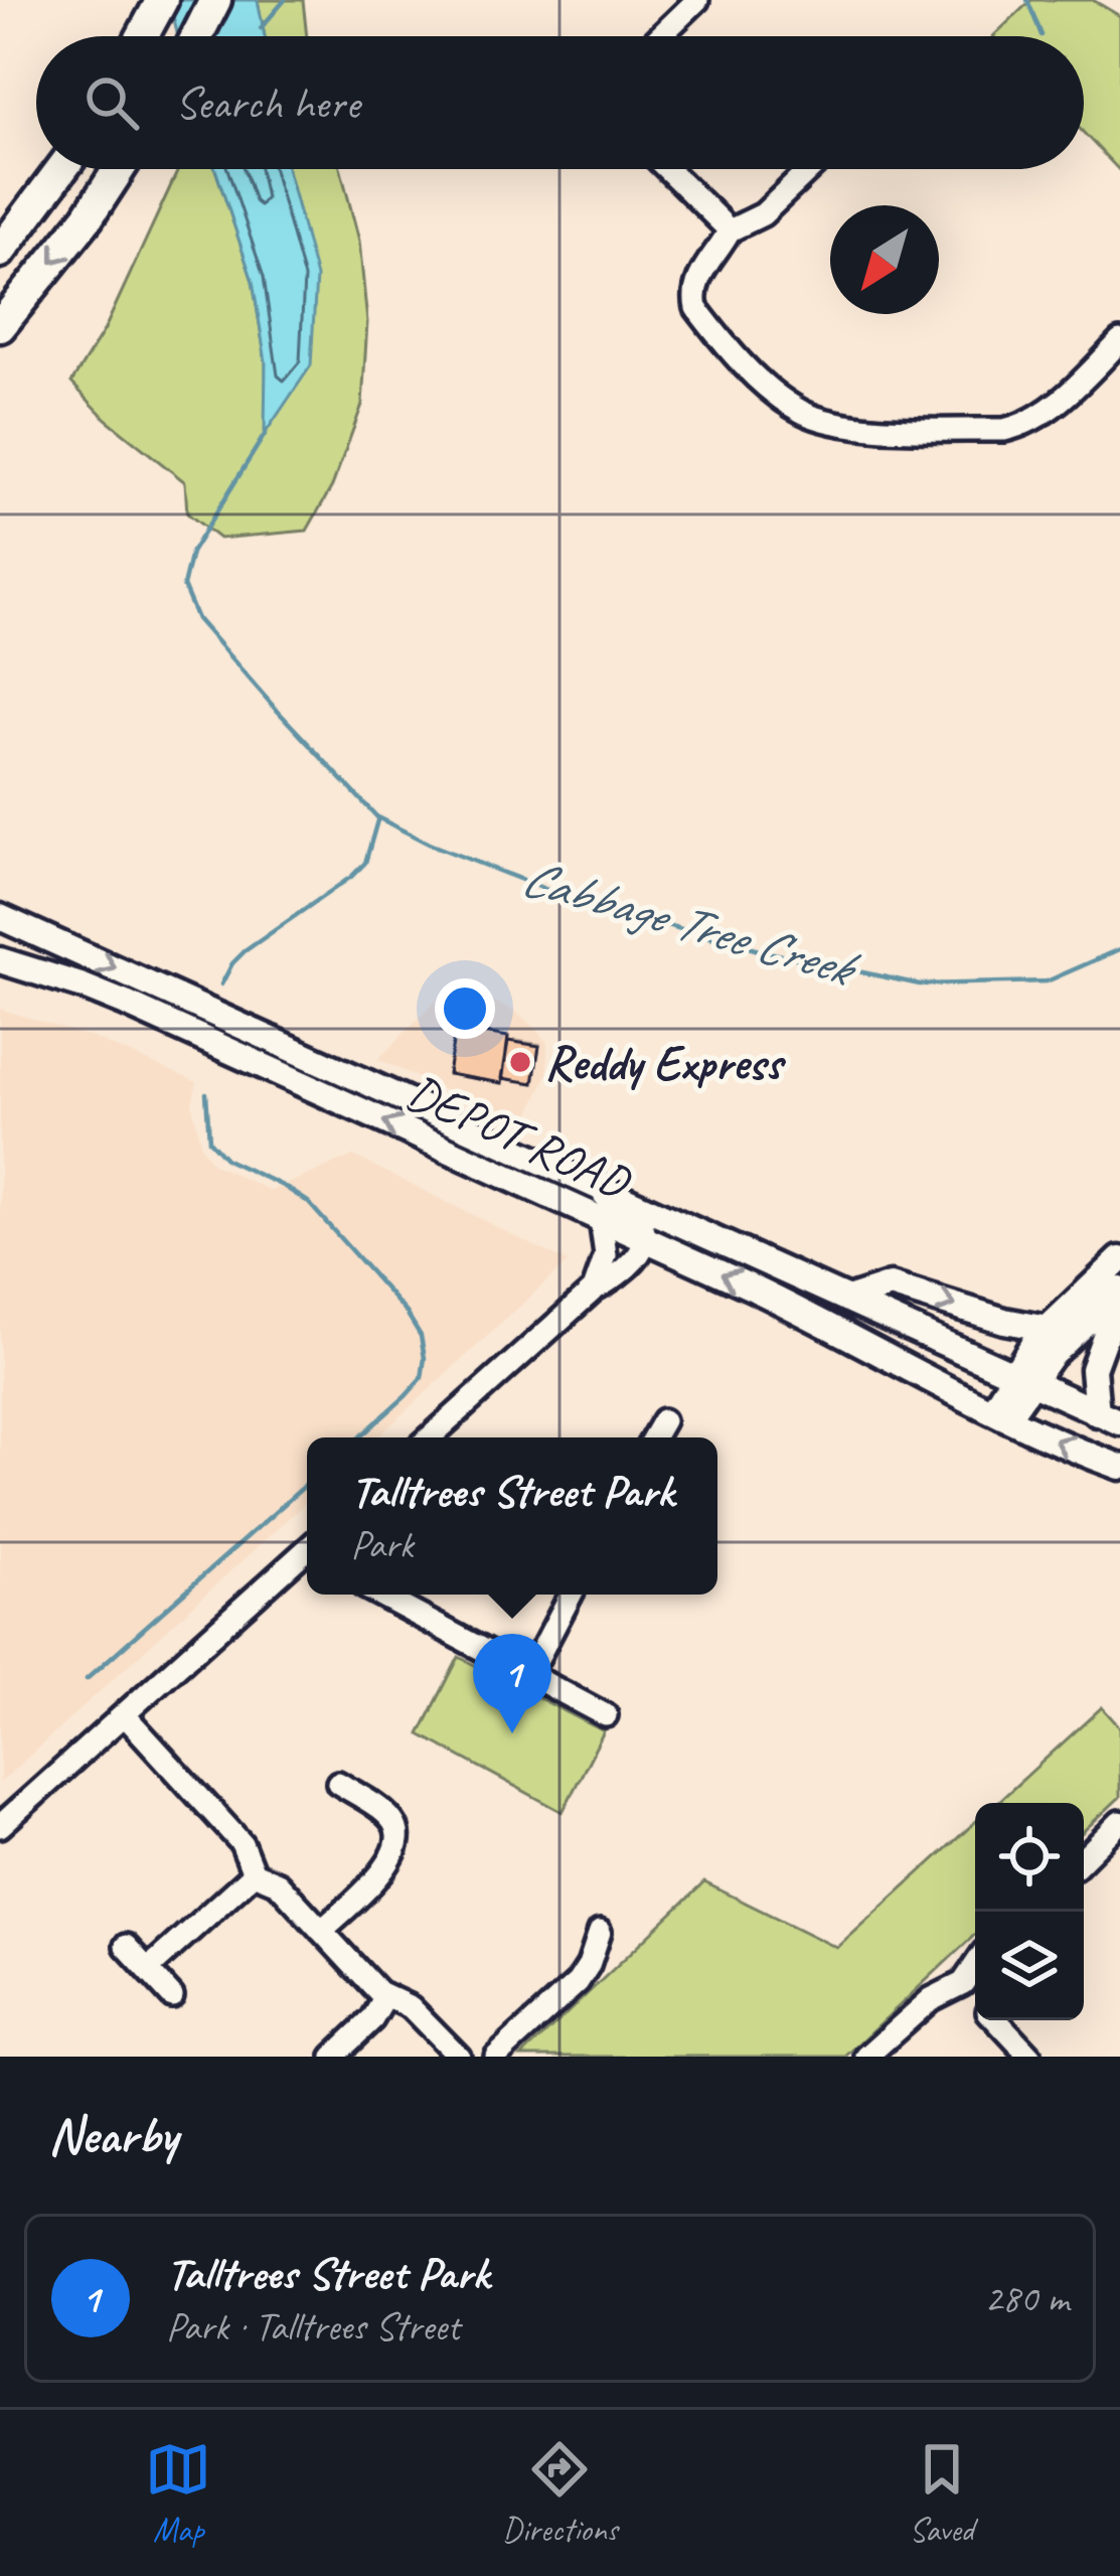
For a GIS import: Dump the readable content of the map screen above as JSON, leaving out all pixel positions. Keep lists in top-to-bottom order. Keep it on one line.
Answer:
{"streets":{"main road":["DEPOT ROAD"]},"water":["Cabbage Tree Creek"],"places":["Reddy Express"],"north":"bottom left","page":{"search":"Search here","popup":["Talltrees Street Park","Park"],"pins":"1","heading":"Nearby","list":[{"mark":"1","name":"Talltrees Street Park","note":"Park · Talltrees Street","value":"280 m"}],"nav":["Map","Directions","Saved"]}}
